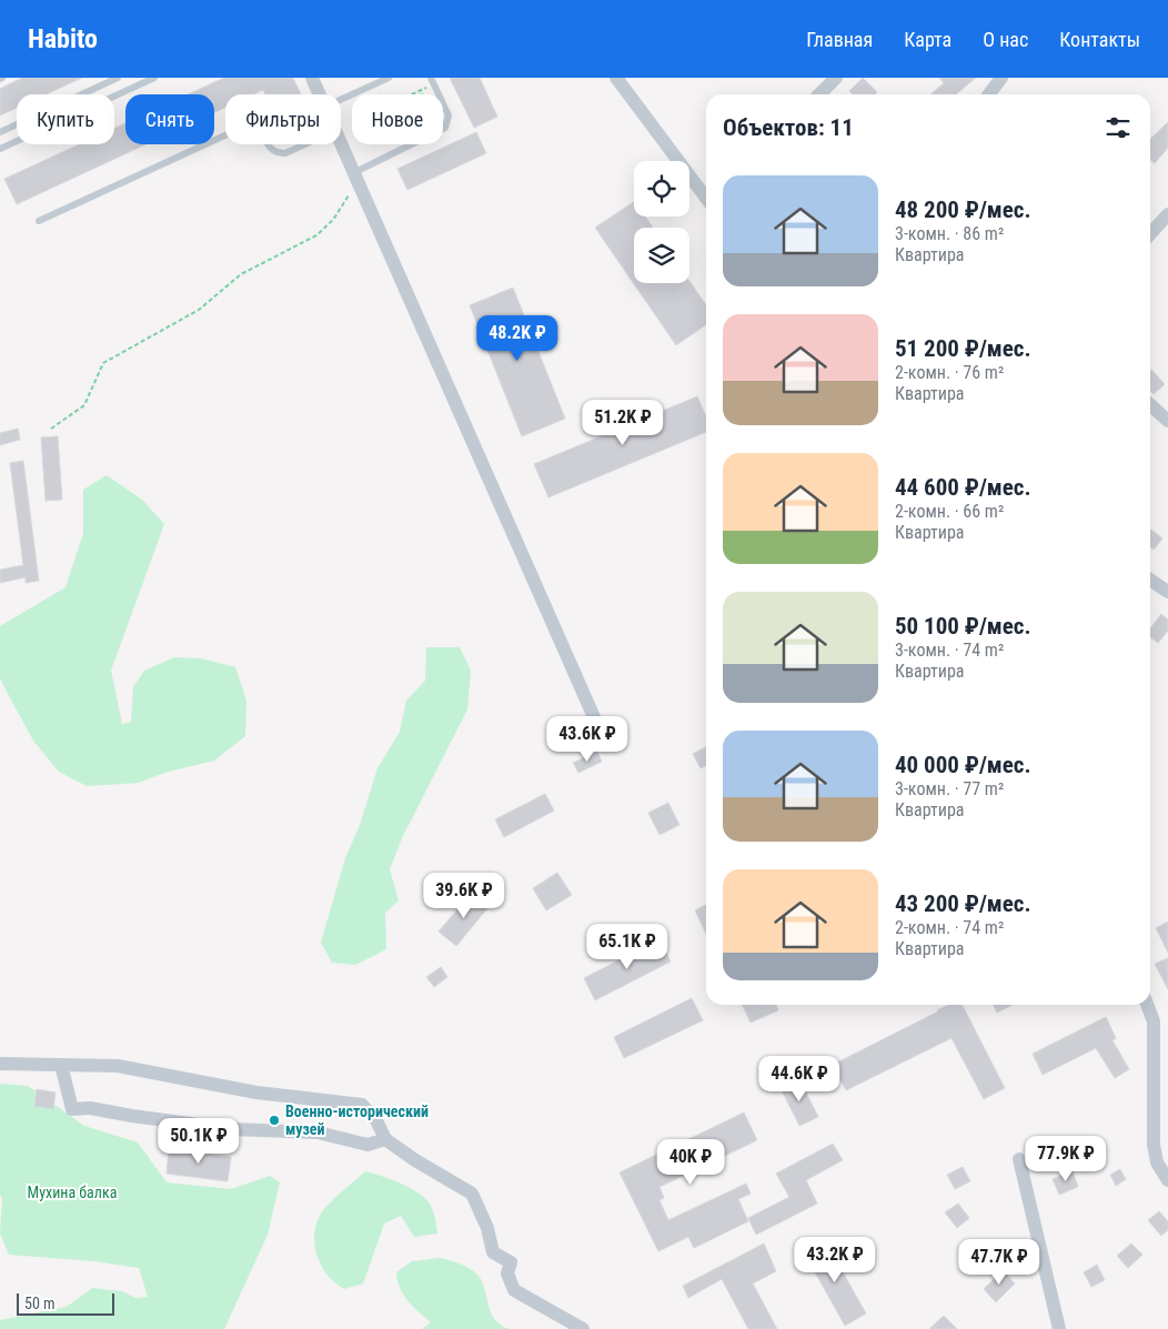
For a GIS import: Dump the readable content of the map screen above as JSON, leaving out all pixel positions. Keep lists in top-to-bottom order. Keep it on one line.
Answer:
{"parks":["Мухина балка"],"places":["Военно-исторический музей"],"scale_bar":"50 m","page":{"header":"Habito","nav":["Главная","Карта","О нас","Контакты"],"chip":["Купить","Снять","Фильтры","Новое"],"heading":"Объектов: 11","list":[{"name":"48 200 ₽/мес.","note":"3-комн. · 86 m² · Квартира"},{"name":"51 200 ₽/мес.","note":"2-комн. · 76 m² · Квартира"},{"name":"44 600 ₽/мес.","note":"2-комн. · 66 m² · Квартира"},{"name":"50 100 ₽/мес.","note":"3-комн. · 74 m² · Квартира"},{"name":"40 000 ₽/мес.","note":"3-комн. · 77 m² · Квартира"},{"name":"43 200 ₽/мес.","note":"2-комн. · 74 m² · Квартира"}],"price":["48.2K ₽","51.2K ₽","43.6K ₽","39.6K ₽","65.1K ₽","44.6K ₽","50.1K ₽","77.9K ₽","40K ₽","43.2K ₽","47.7K ₽"],"scale":"50 m"}}
